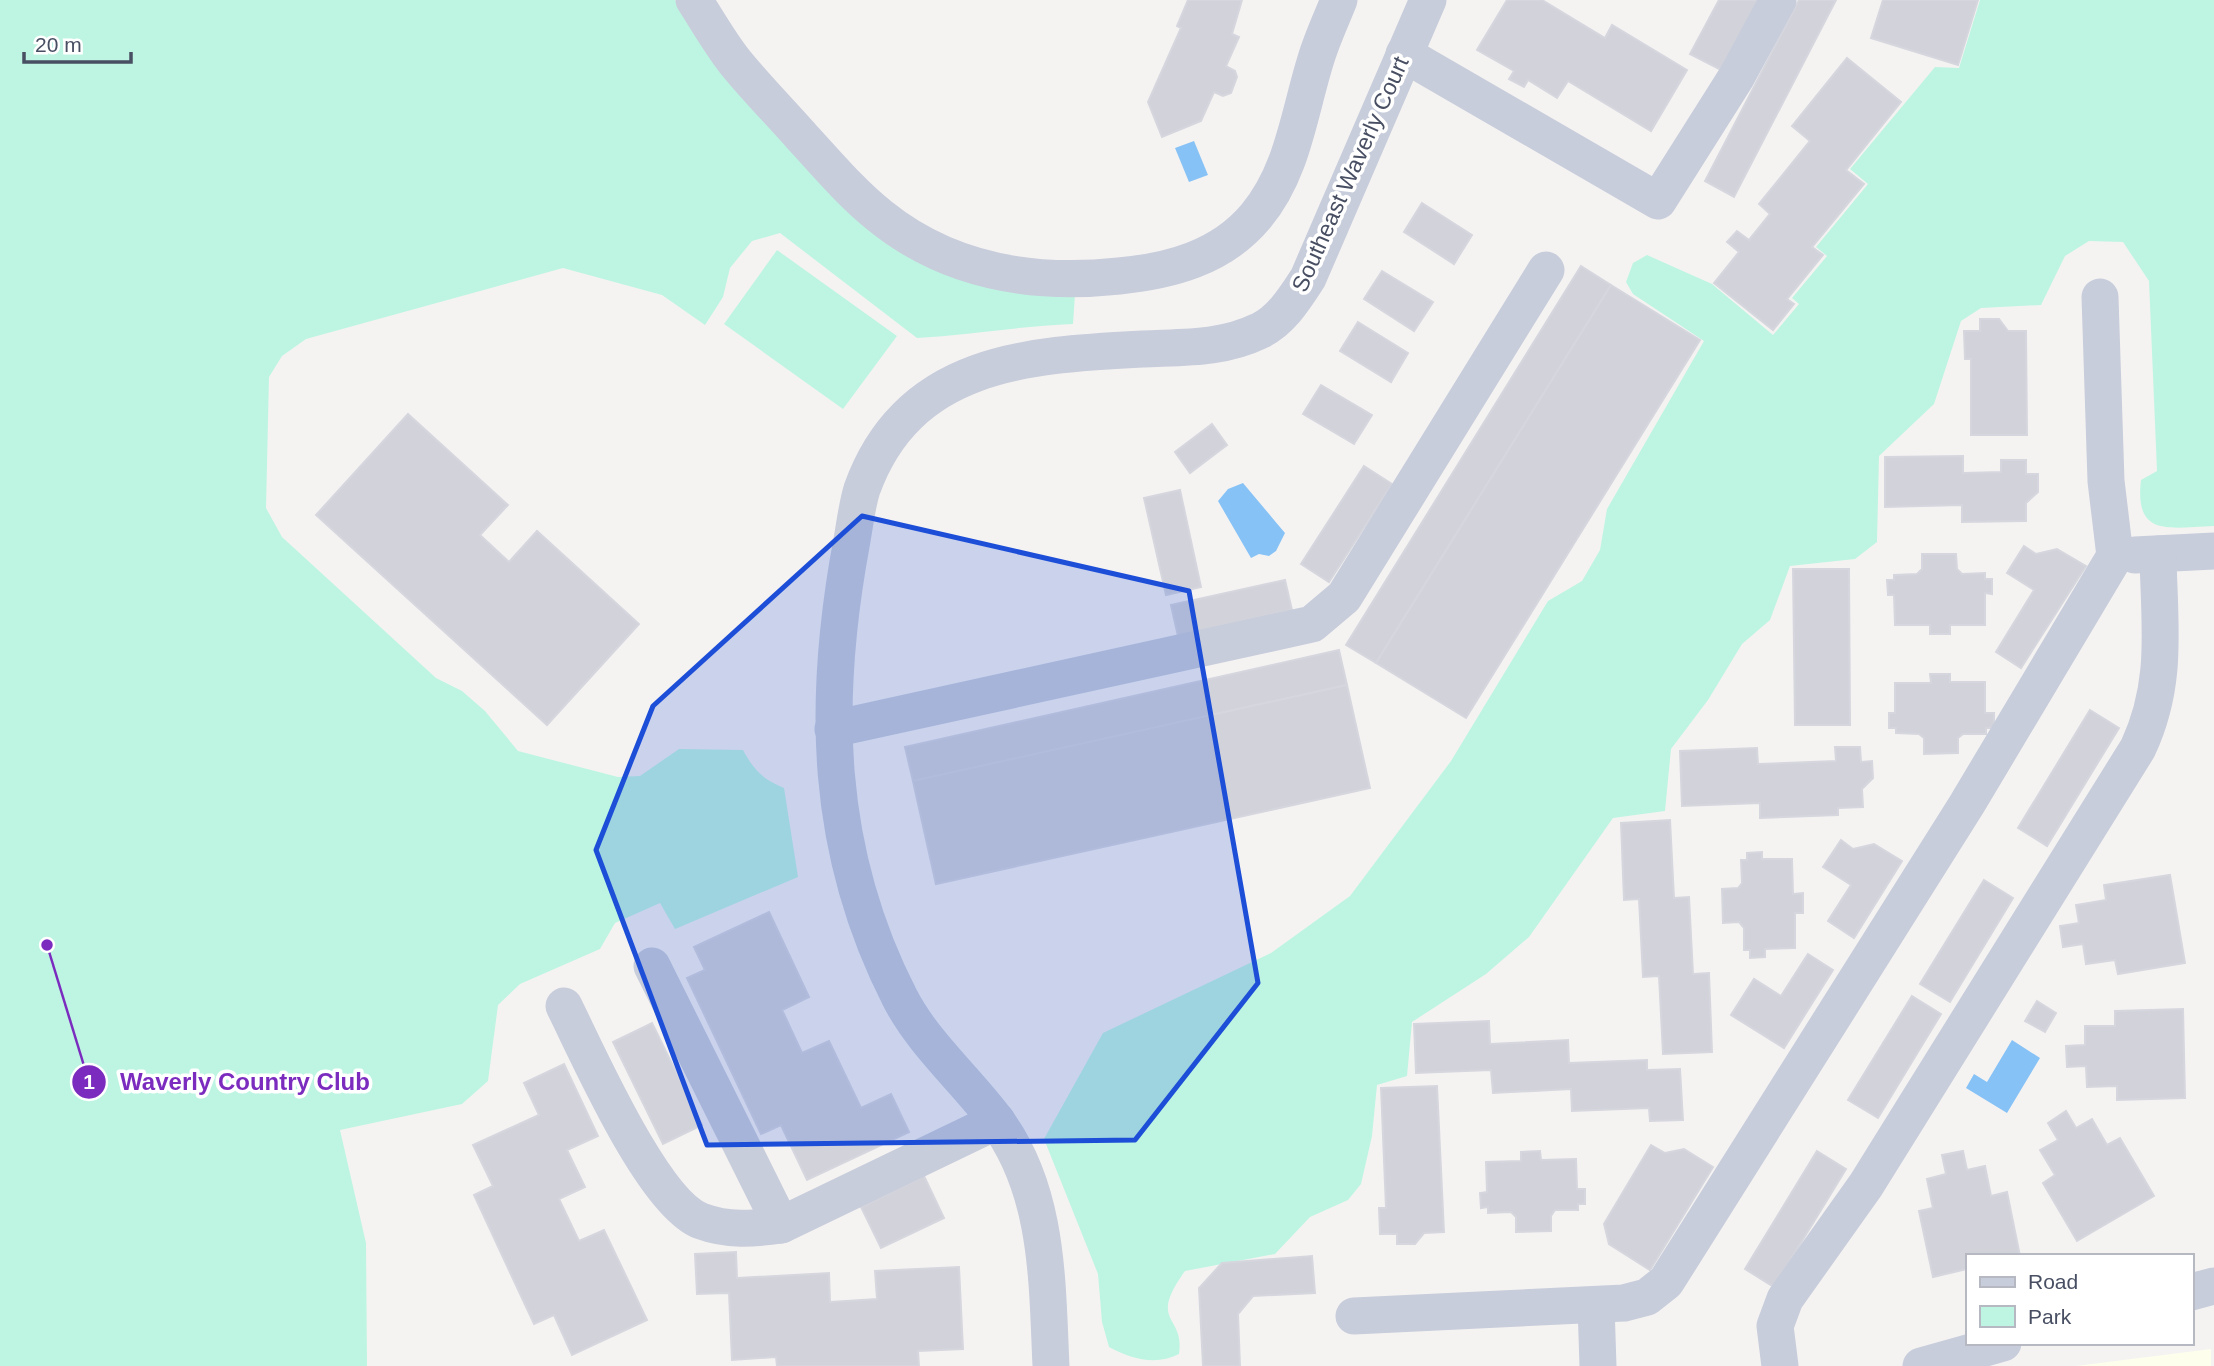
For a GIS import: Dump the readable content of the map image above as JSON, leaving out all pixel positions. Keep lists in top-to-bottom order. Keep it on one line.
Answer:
{"streets":{"street":["Southeast Waverly Court"]},"places":["Waverly Country Club"],"legend":["Road","Park"],"scale_bar":"20 m"}
